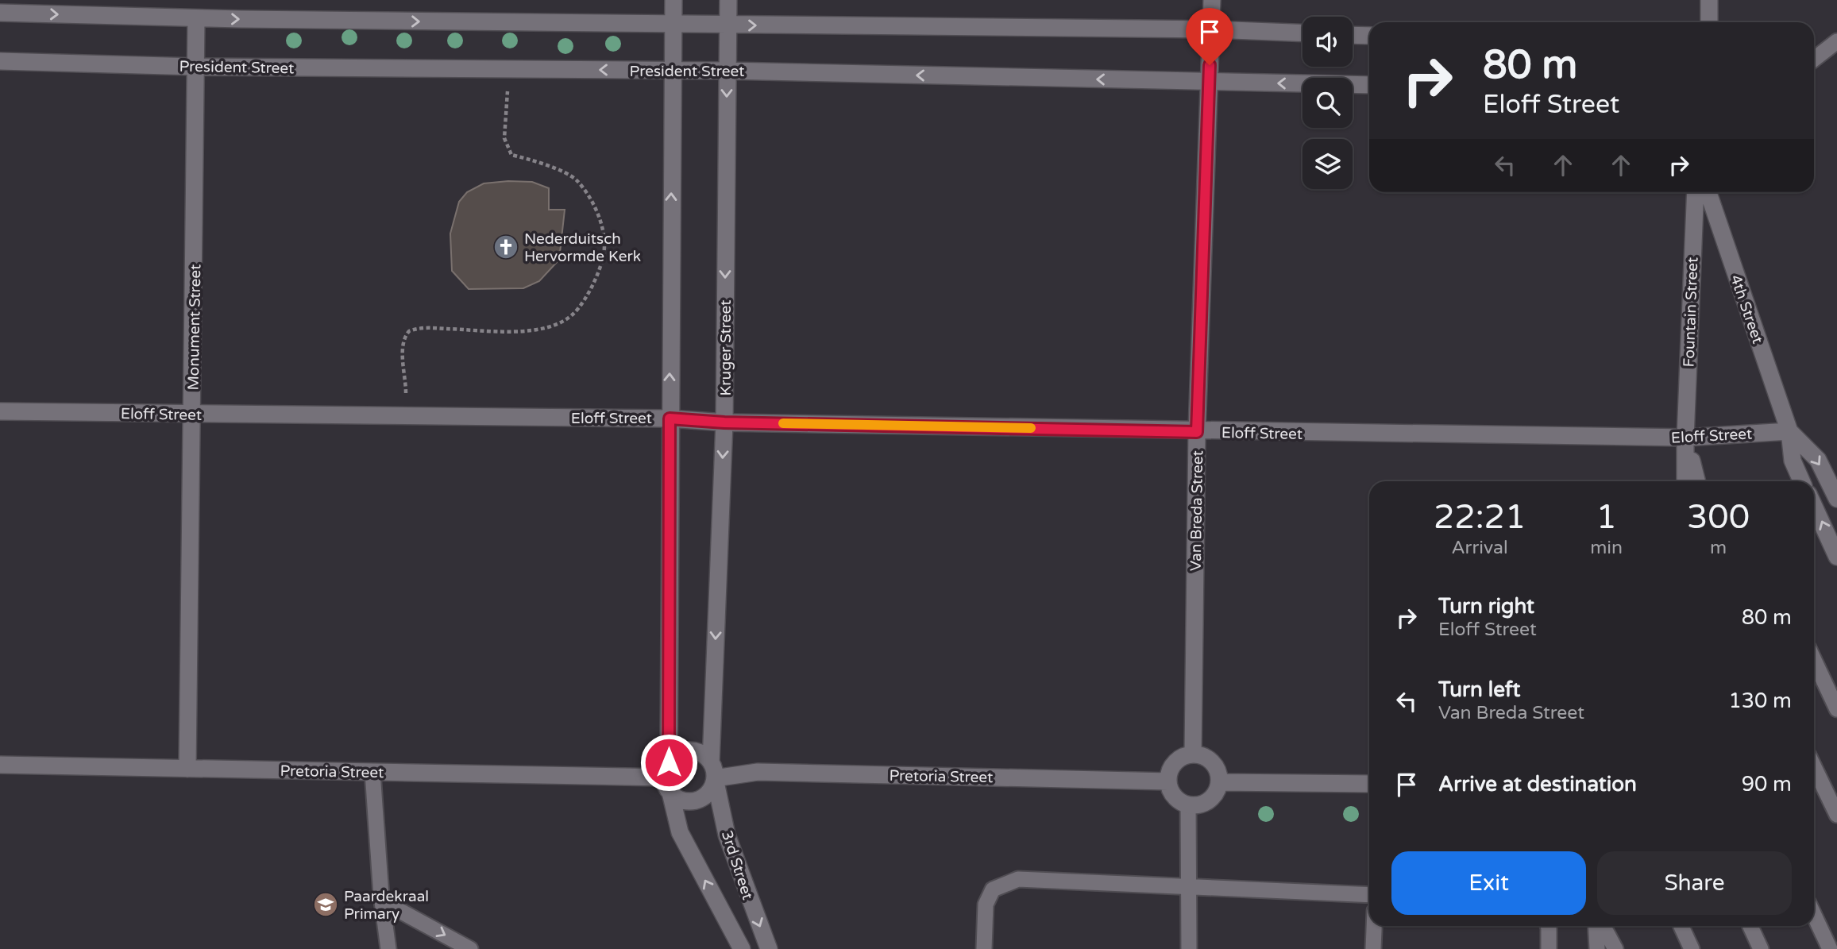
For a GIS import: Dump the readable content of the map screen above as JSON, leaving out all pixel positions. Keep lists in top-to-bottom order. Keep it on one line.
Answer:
{"streets":{"street":["President Street","4th Street","Fountain Street","Monument Street","Kruger Street","Eloff Street","Van Breda Street","Pretoria Street","3rd Street"]},"crossings":[["President Street","Monument Street"],["President Street","Kruger Street"],["President Street","Van Breda Street"],["4th Street","Eloff Street"],["Fountain Street","Eloff Street"],["Monument Street","Eloff Street"],["Monument Street","Pretoria Street"],["Kruger Street","Eloff Street"],["Kruger Street","Pretoria Street"],["Kruger Street","3rd Street"],["Eloff Street","Van Breda Street"],["Van Breda Street","Pretoria Street"],["Pretoria Street","3rd Street"]],"places":{"church":["Nederduitsch Hervormde Kerk"],"school or university":["Paardekraal Primary"]},"page":{"turn":["80 m","Eloff Street"],"eta":["22:21","Arrival","1","min","300","m"],"list":[{"name":"Turn right","note":"Eloff Street","value":"80 m"},{"name":"Turn left","note":"Van Breda Street","value":"130 m"},{"name":"Arrive at destination","value":"90 m"}],"buttons":["Exit","Share"]}}
